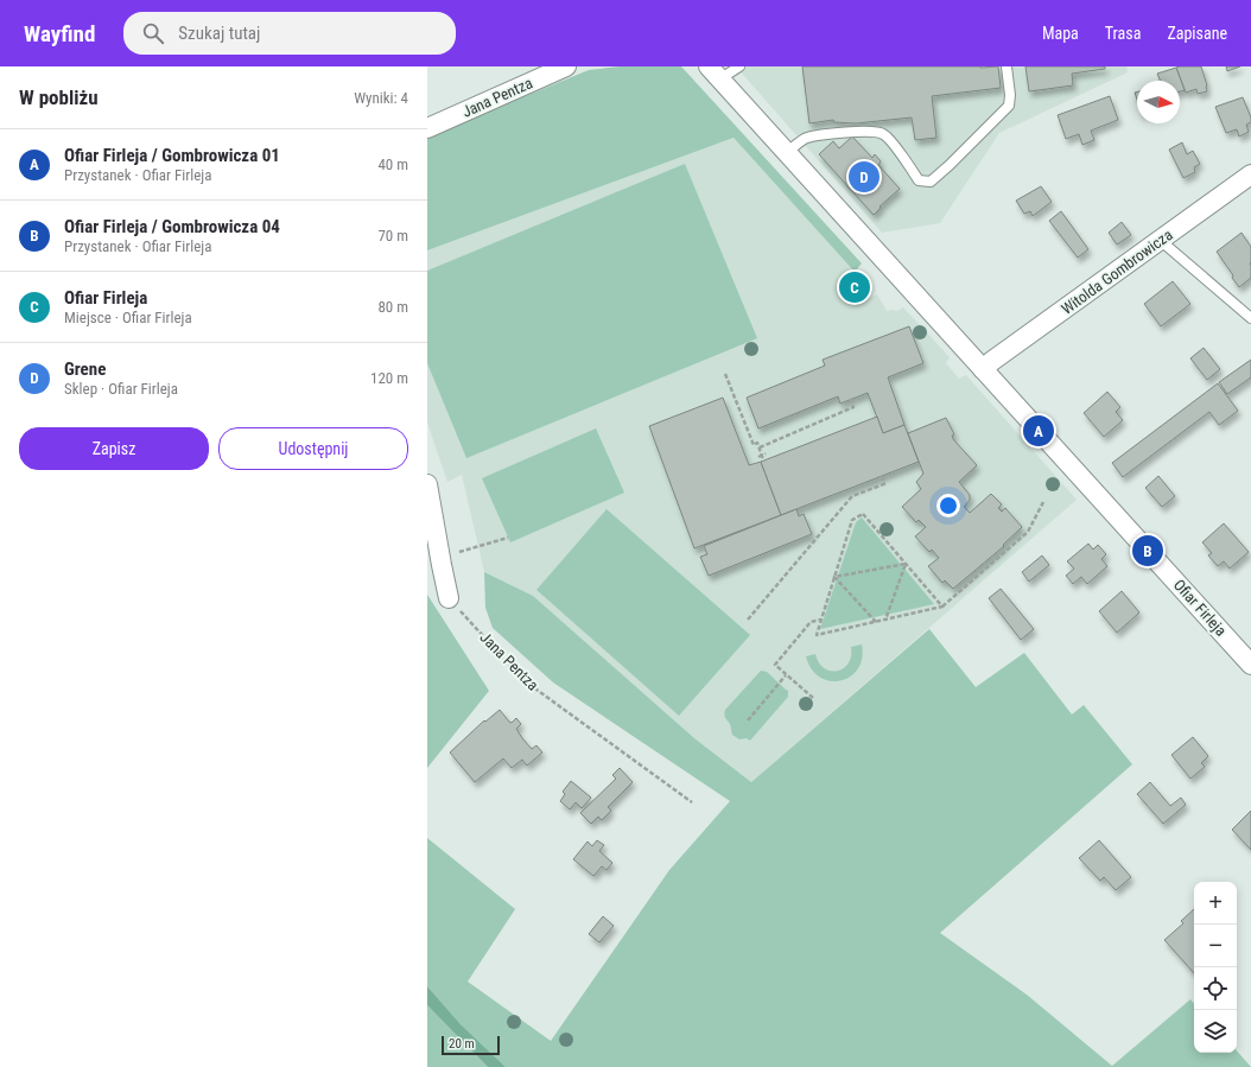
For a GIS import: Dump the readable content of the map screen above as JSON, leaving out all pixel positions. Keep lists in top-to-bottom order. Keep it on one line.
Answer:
{"streets":{"street":["Jana Pentza","Witolda Gombrowicza","Ofiar Firleja"]},"crossings":[["Witolda Gombrowicza","Ofiar Firleja"]],"scale_bar":"20 m","north":"right","page":{"header":"Wayfind","search":"Szukaj tutaj","nav":["Mapa","Trasa","Zapisane"],"heading":["W pobliżu","Wyniki: 4"],"list":[{"mark":"A","name":"Ofiar Firleja / Gombrowicza 01","note":"Przystanek · Ofiar Firleja","value":"40 m"},{"mark":"B","name":"Ofiar Firleja / Gombrowicza 04","note":"Przystanek · Ofiar Firleja","value":"70 m"},{"mark":"C","name":"Ofiar Firleja","note":"Miejsce · Ofiar Firleja","value":"80 m"},{"mark":"D","name":"Grene","note":"Sklep · Ofiar Firleja","value":"120 m"}],"pins":["D","C","A","B"],"buttons":["Zapisz","Udostępnij"],"map_buttons":["+","−"],"scale":"20 m"}}
